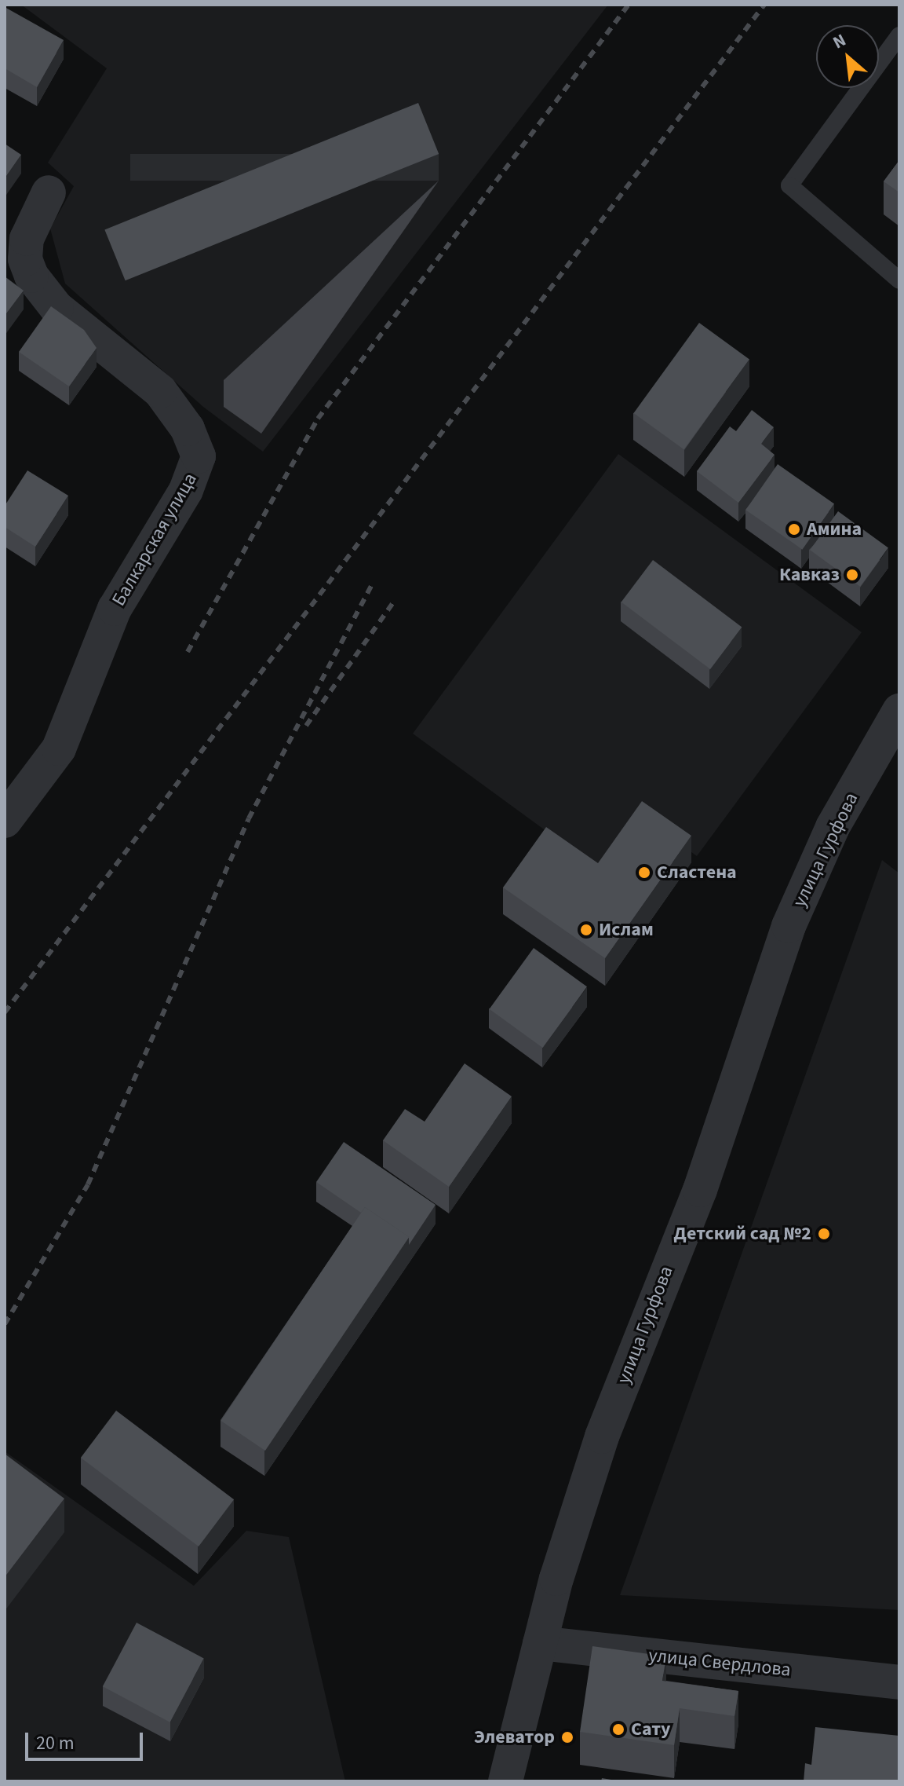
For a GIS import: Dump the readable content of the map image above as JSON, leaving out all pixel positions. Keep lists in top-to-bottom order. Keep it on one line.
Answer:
{"streets":{"street":["Балкарская улица","улица Гурфова","улица Свердлова"]},"crossings":[["улица Гурфова","улица Свердлова"]],"places":["Амина","Кавказ","Сластена","Ислам","Детский сад №2","Сату","Элеватор"],"scale_bar":"20 m","north":"top left"}
